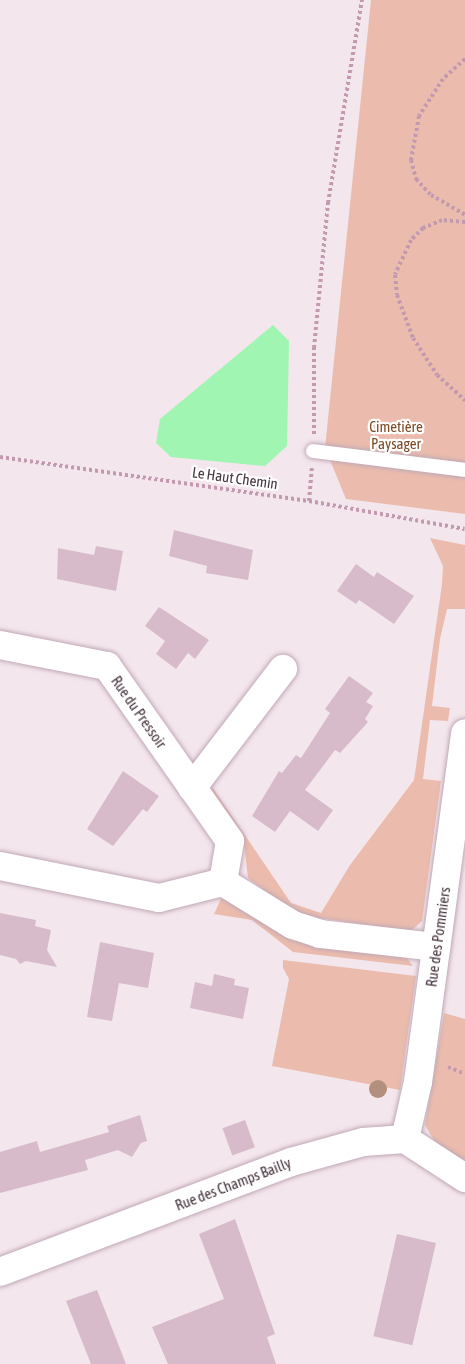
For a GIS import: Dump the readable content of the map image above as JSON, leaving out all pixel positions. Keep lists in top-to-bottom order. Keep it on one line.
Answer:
{"streets":{"street":["Rue du Pressoir","Rue des Pommiers","Rue des Champs Bailly"],"path":["Le Haut Chemin"]},"crossings":[["Rue des Pommiers","Rue des Champs Bailly"]],"parks":["Cimetière Paysager"]}
